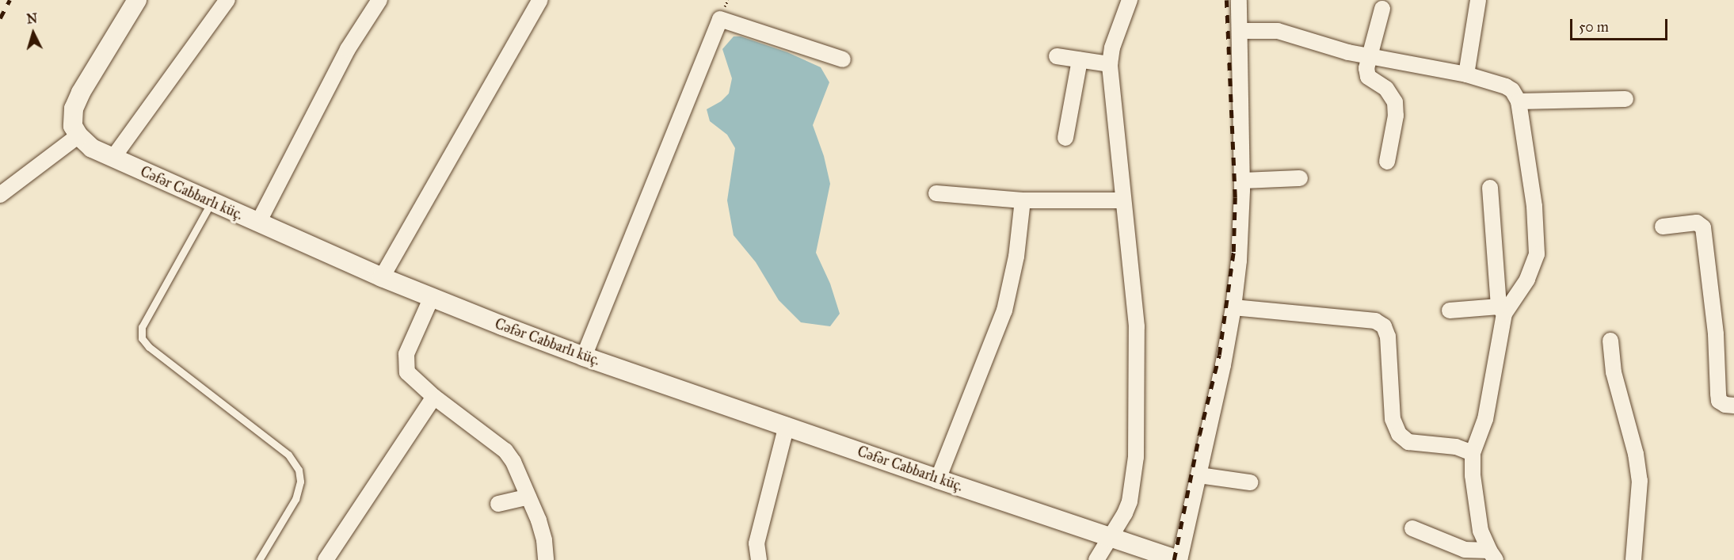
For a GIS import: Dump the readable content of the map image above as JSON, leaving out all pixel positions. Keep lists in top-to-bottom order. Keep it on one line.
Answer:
{"streets":{"street":["Cəfər Cabbarlı küç."]},"scale_bar":"50 m","north":"top"}
